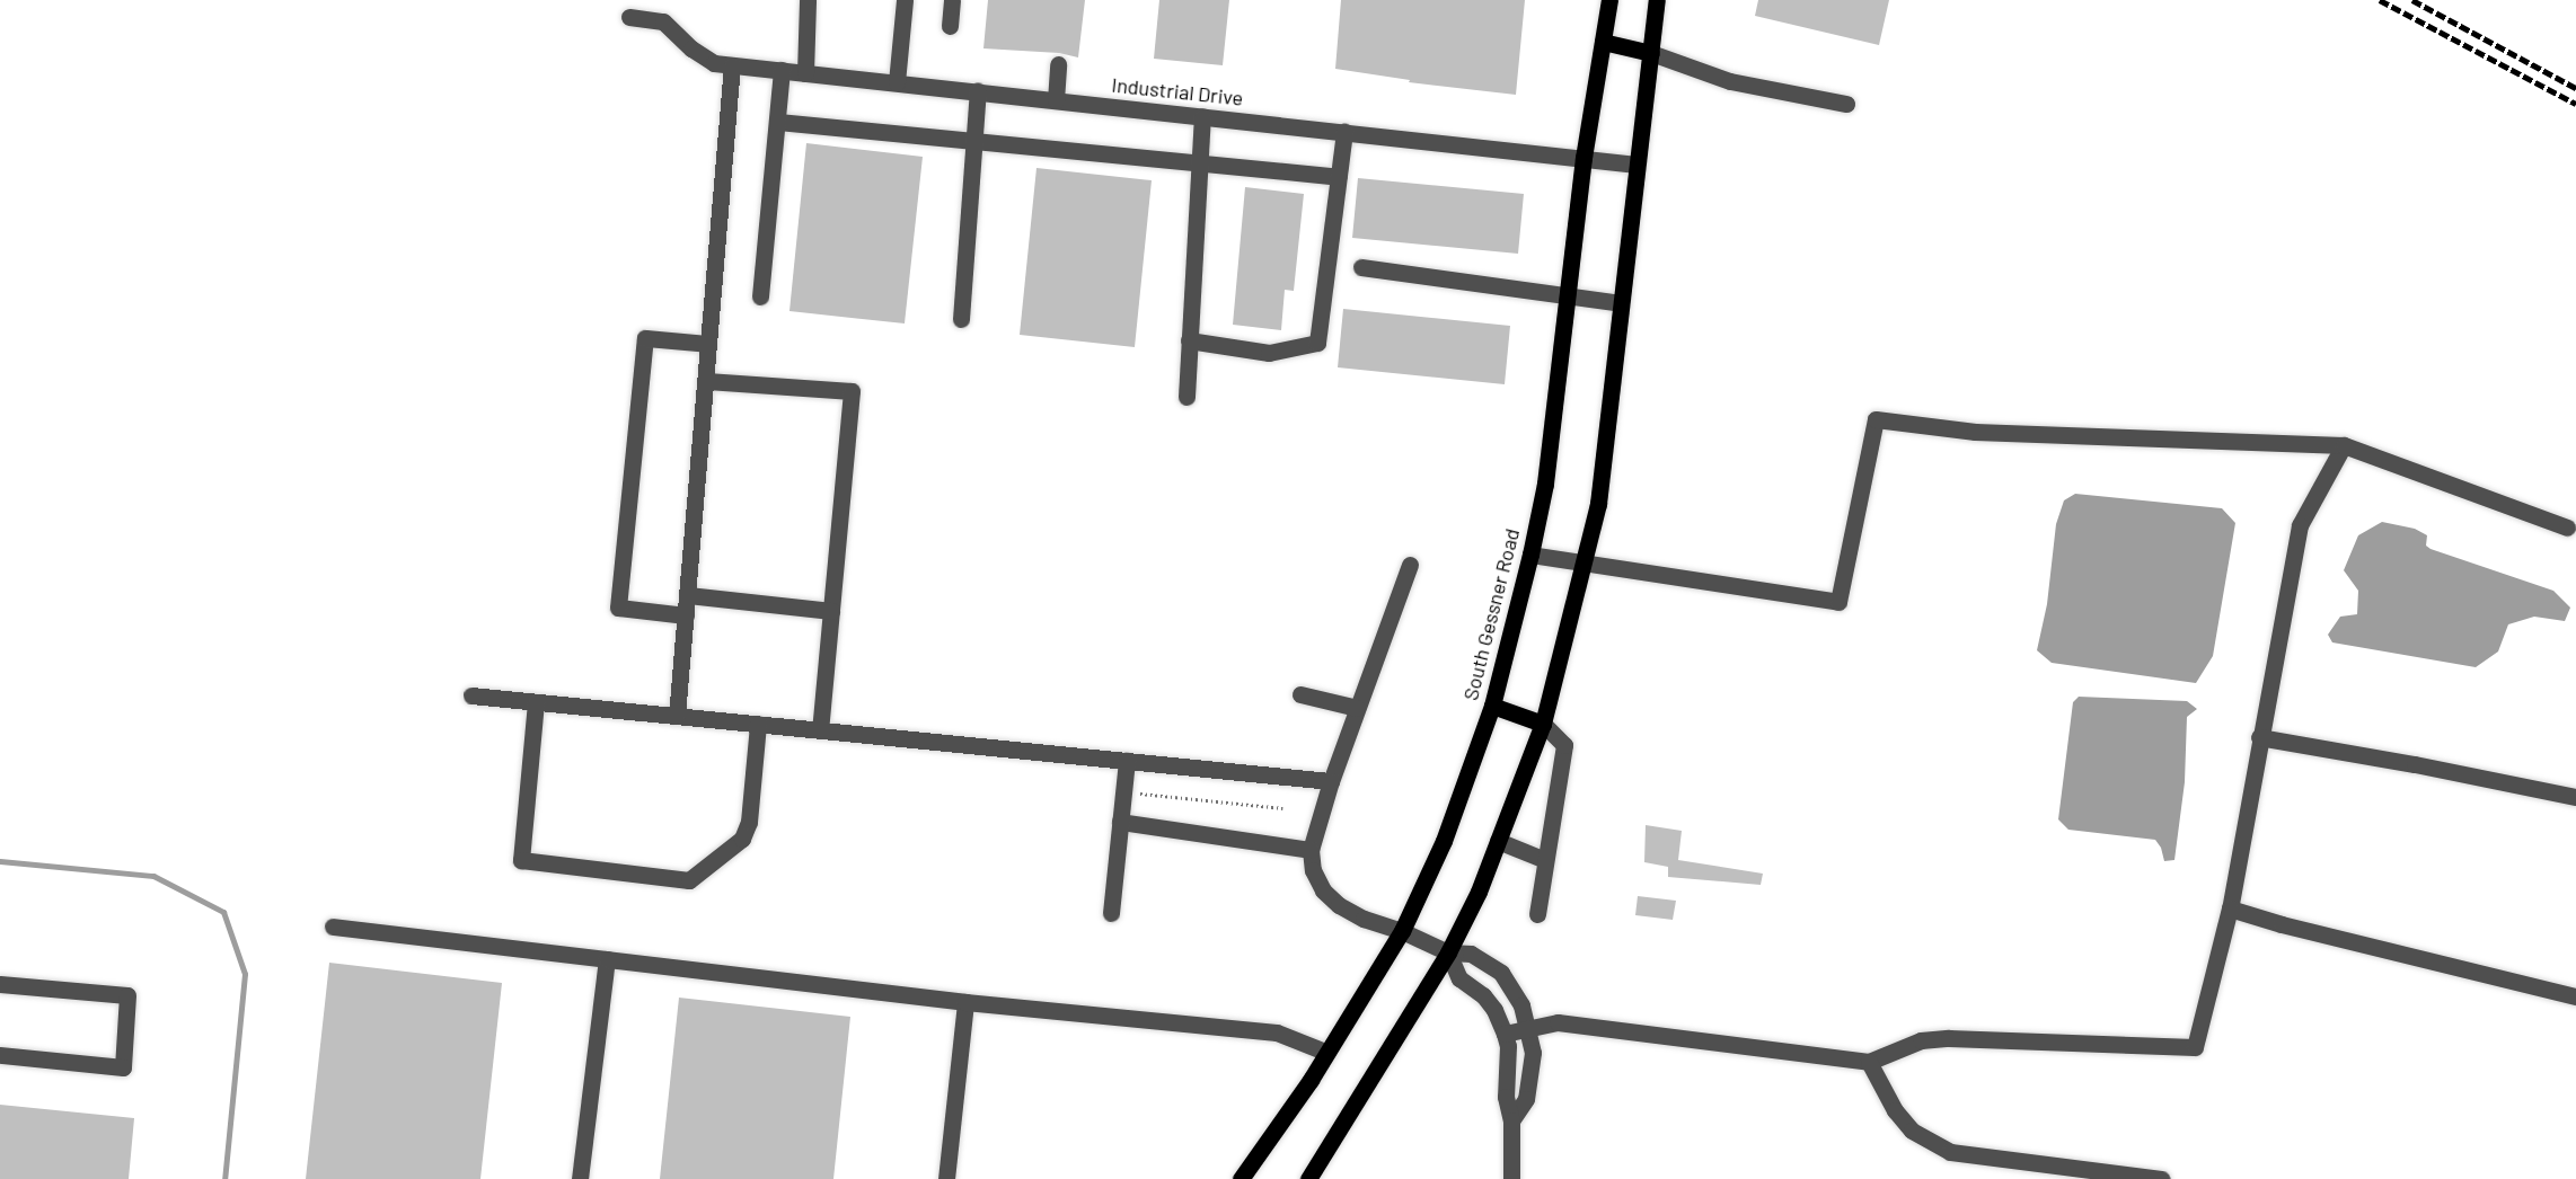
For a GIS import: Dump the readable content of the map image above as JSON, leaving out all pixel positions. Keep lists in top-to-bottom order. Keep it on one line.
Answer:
{"streets":{"main road":["South Gessner Road"],"street":["Industrial Drive"]},"crossings":[["Industrial Drive","South Gessner Road"]]}
